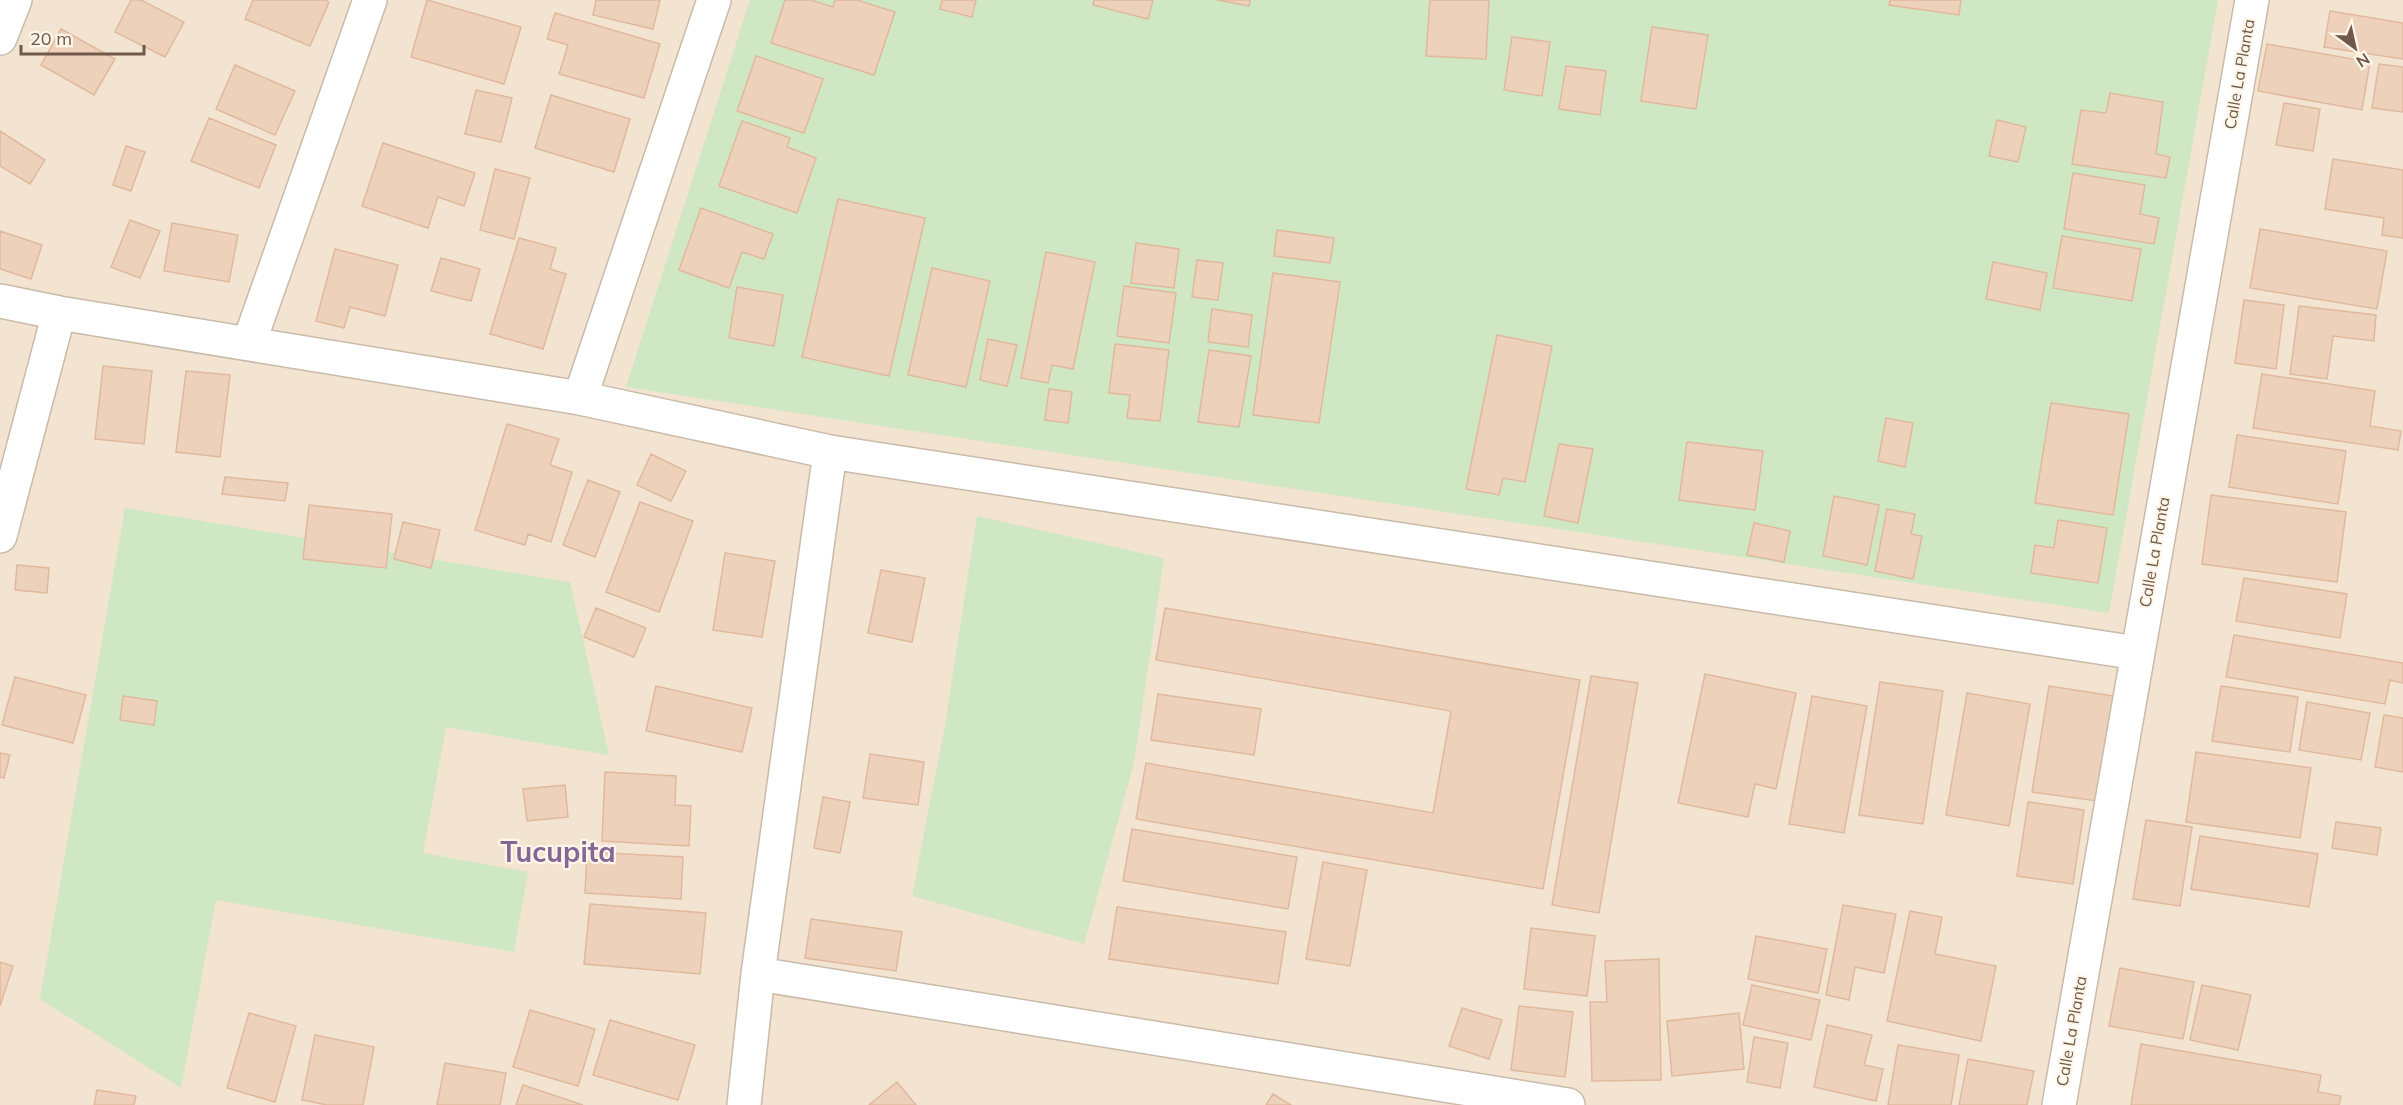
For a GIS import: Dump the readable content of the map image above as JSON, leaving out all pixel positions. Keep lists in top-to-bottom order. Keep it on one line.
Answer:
{"streets":{"street":["Calle La Planta"]},"districts":["Tucupita"],"scale_bar":"20 m","north":"bottom right"}
